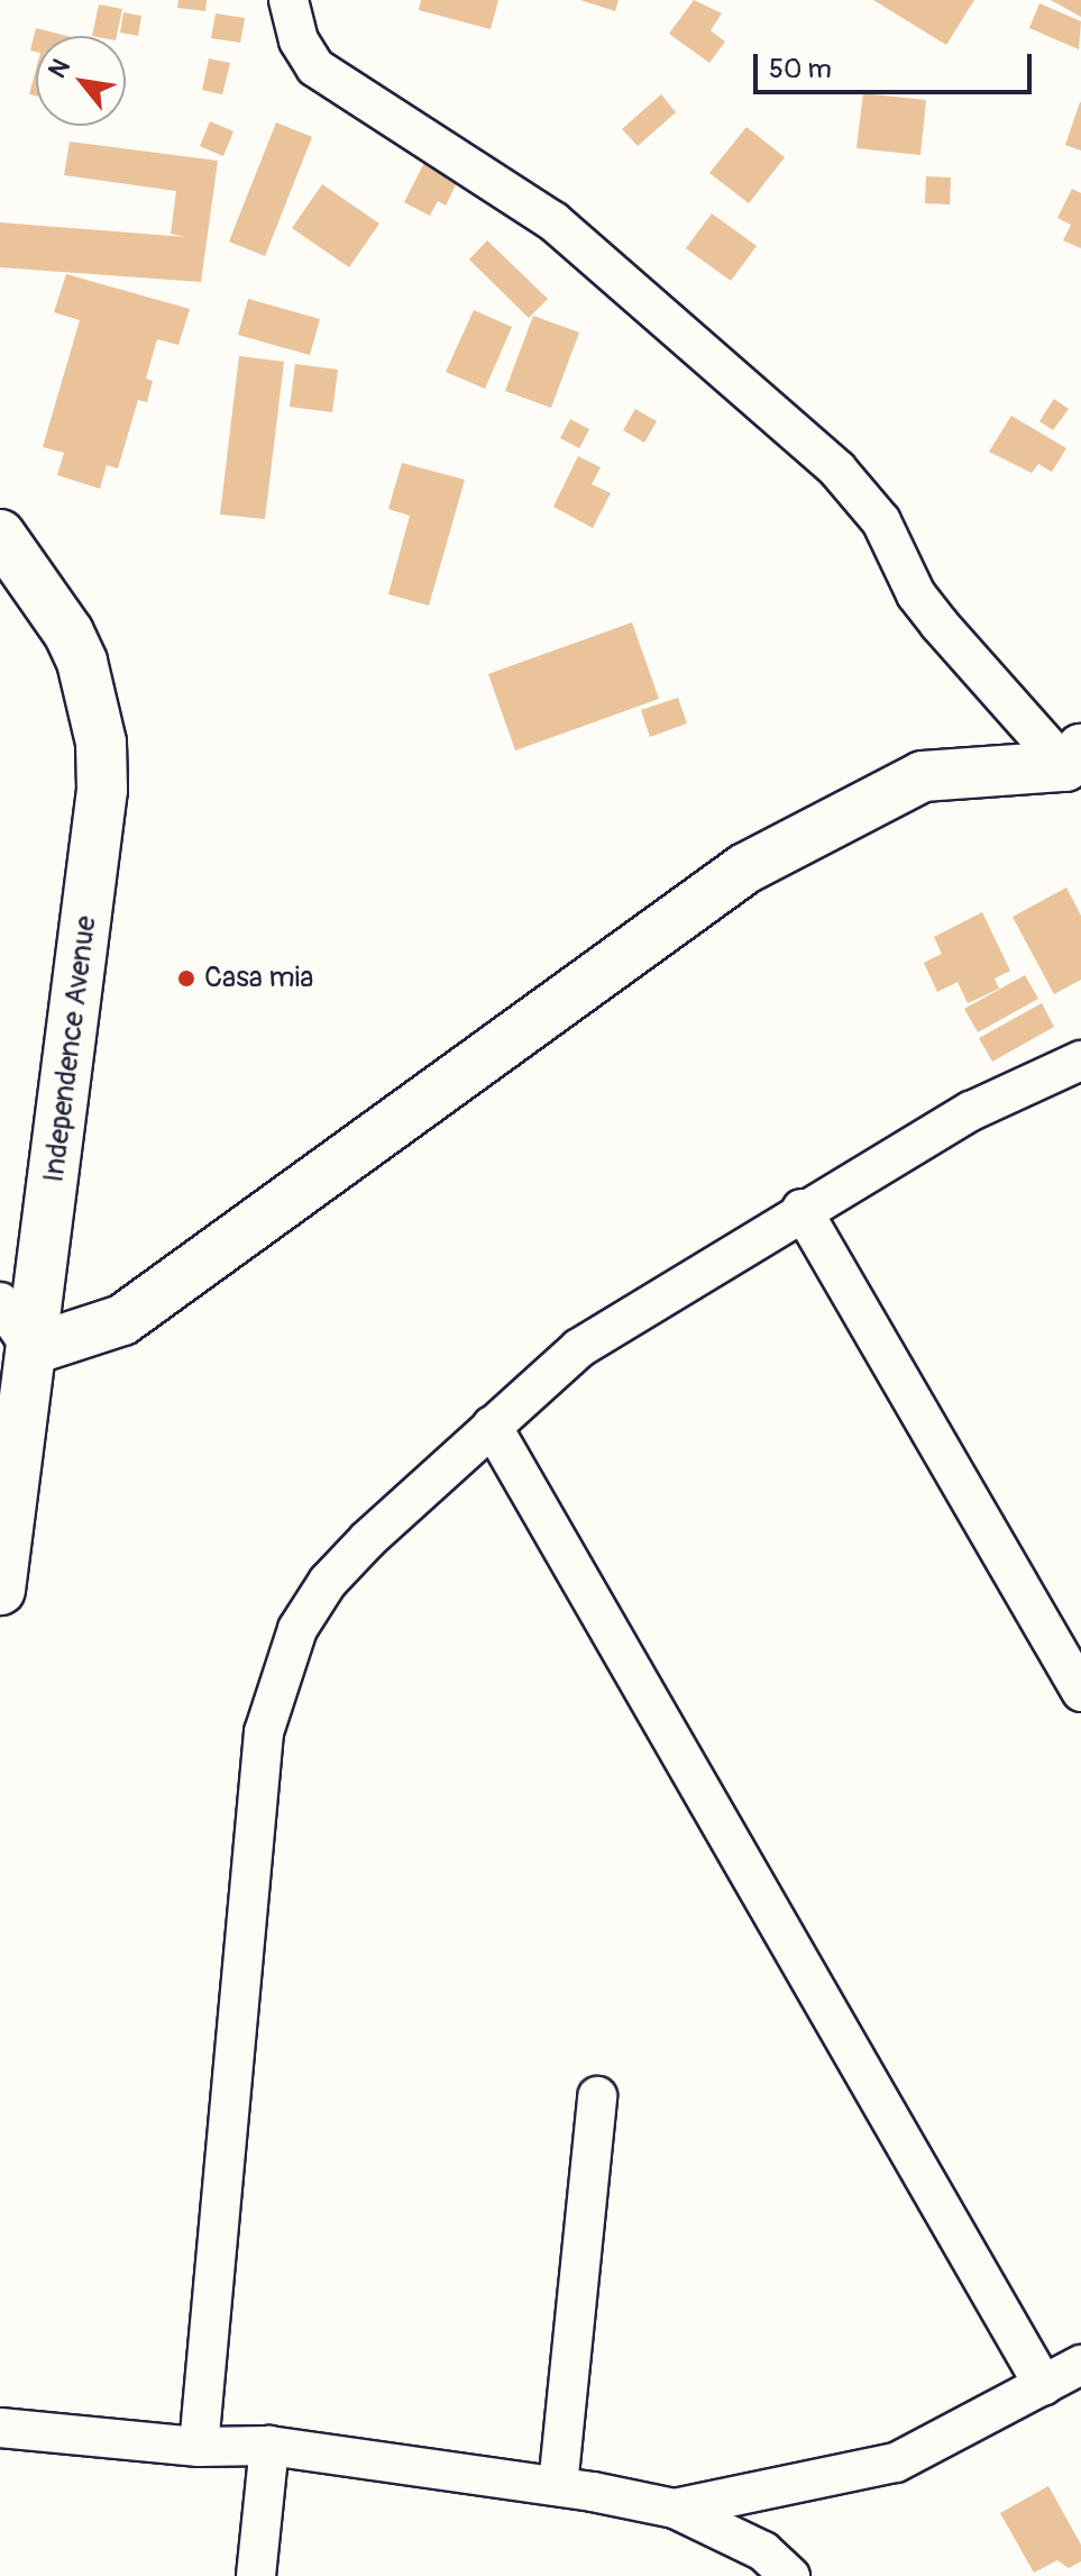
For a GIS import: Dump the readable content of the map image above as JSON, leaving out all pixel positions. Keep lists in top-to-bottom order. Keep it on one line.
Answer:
{"streets":{"street":["Independence Avenue"]},"places":["Casa mia"],"scale_bar":"50 m","north":"top left"}
